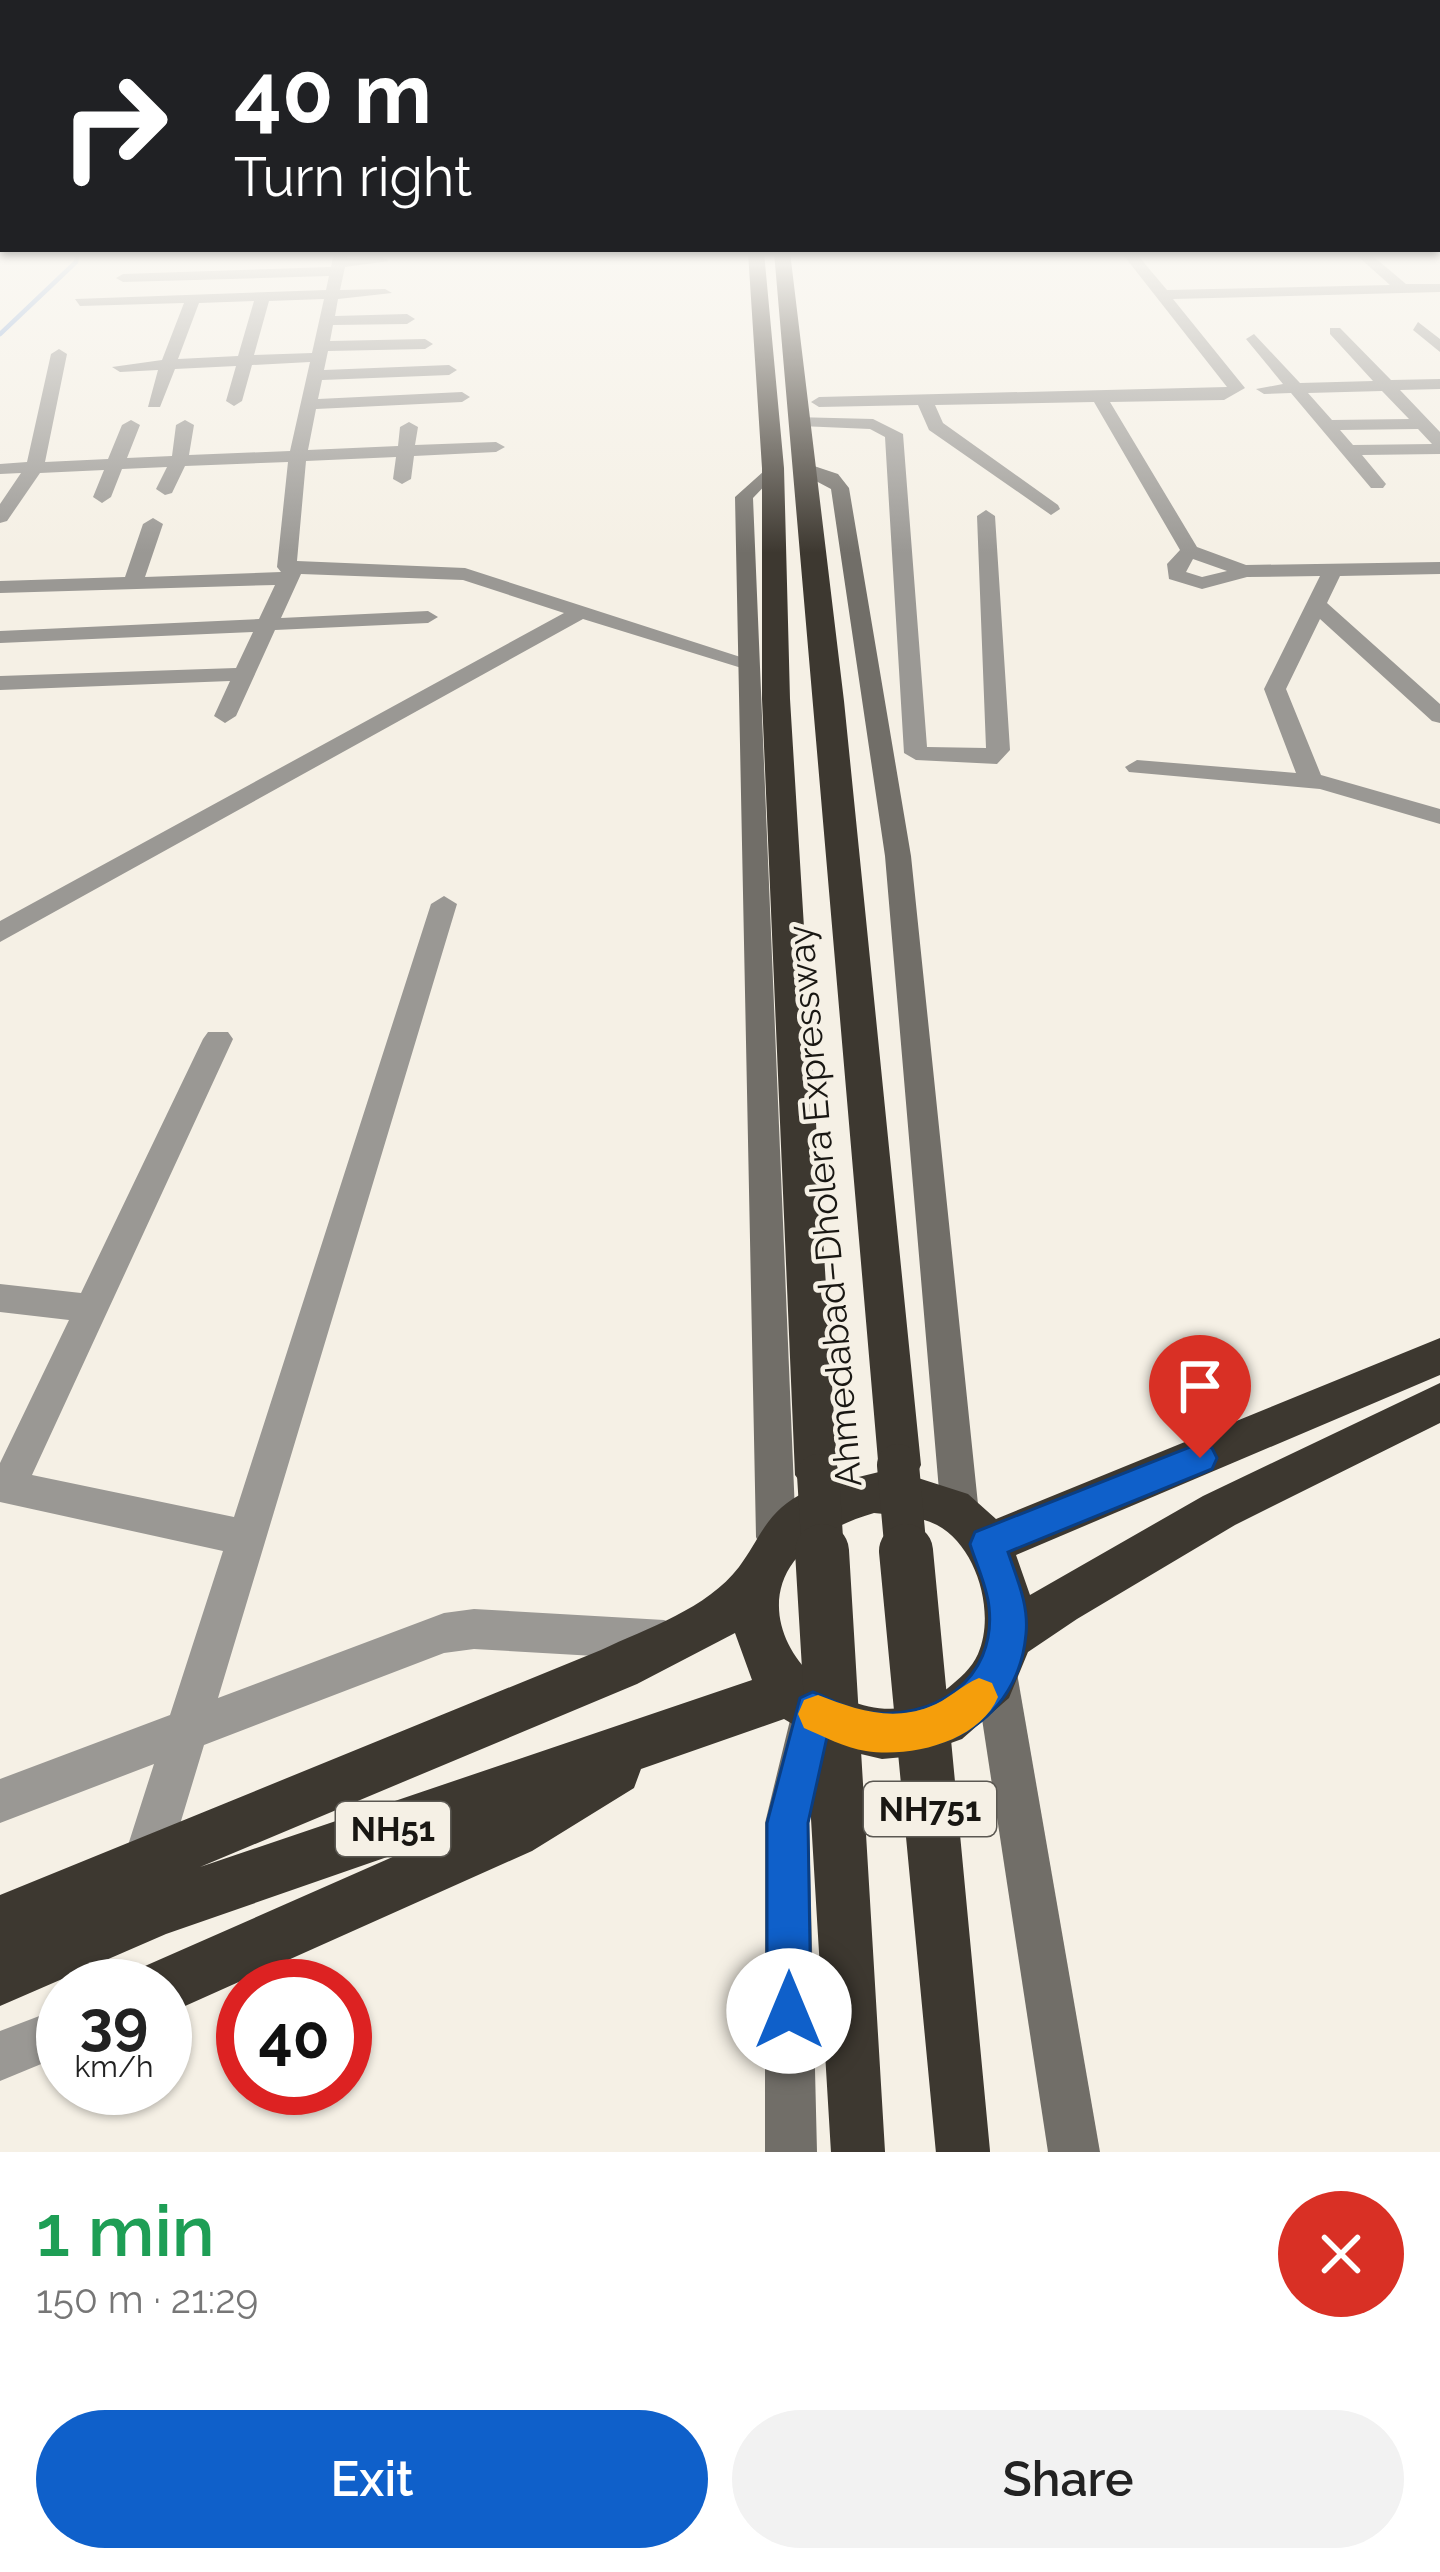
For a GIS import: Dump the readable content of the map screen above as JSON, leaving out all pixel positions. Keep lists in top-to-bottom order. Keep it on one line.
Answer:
{"streets":{"highway":["Ahmedabad–Dholera Expressway","NH751","NH51"]},"page":{"turn":["40 m","Turn right"],"speed":"39 km/h","limit":"40","heading":["1 min","150 m · 21:29"],"buttons":["Exit","Share"]}}
